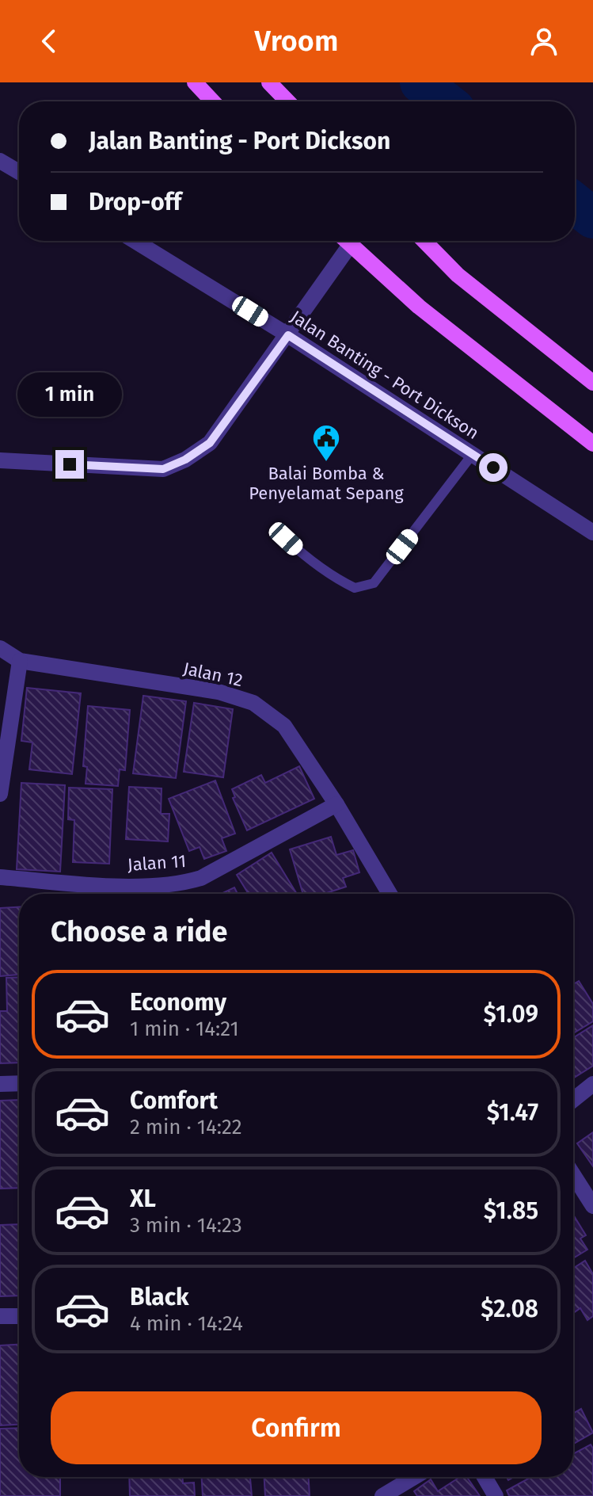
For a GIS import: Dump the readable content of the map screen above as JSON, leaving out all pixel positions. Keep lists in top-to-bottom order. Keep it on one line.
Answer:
{"streets":{"street":["Jalan Banting - Port Dickson","Jalan 12","Jalan 11"]},"crossings":[["Jalan 12","Jalan 11"]],"places":{"public building":["Balai Bomba & Penyelamat Sepang"]},"page":{"header":"Vroom","banner":["Jalan Banting - Port Dickson","Drop-off"],"bubble":"1 min","heading":"Choose a ride","list":[{"name":"Economy","note":"1 min · 14:21","value":"$1.09"},{"name":"Comfort","note":"2 min · 14:22","value":"$1.47"},{"name":"XL","note":"3 min · 14:23","value":"$1.85"},{"name":"Black","note":"4 min · 14:24","value":"$2.08"}],"buttons":"Confirm"}}
